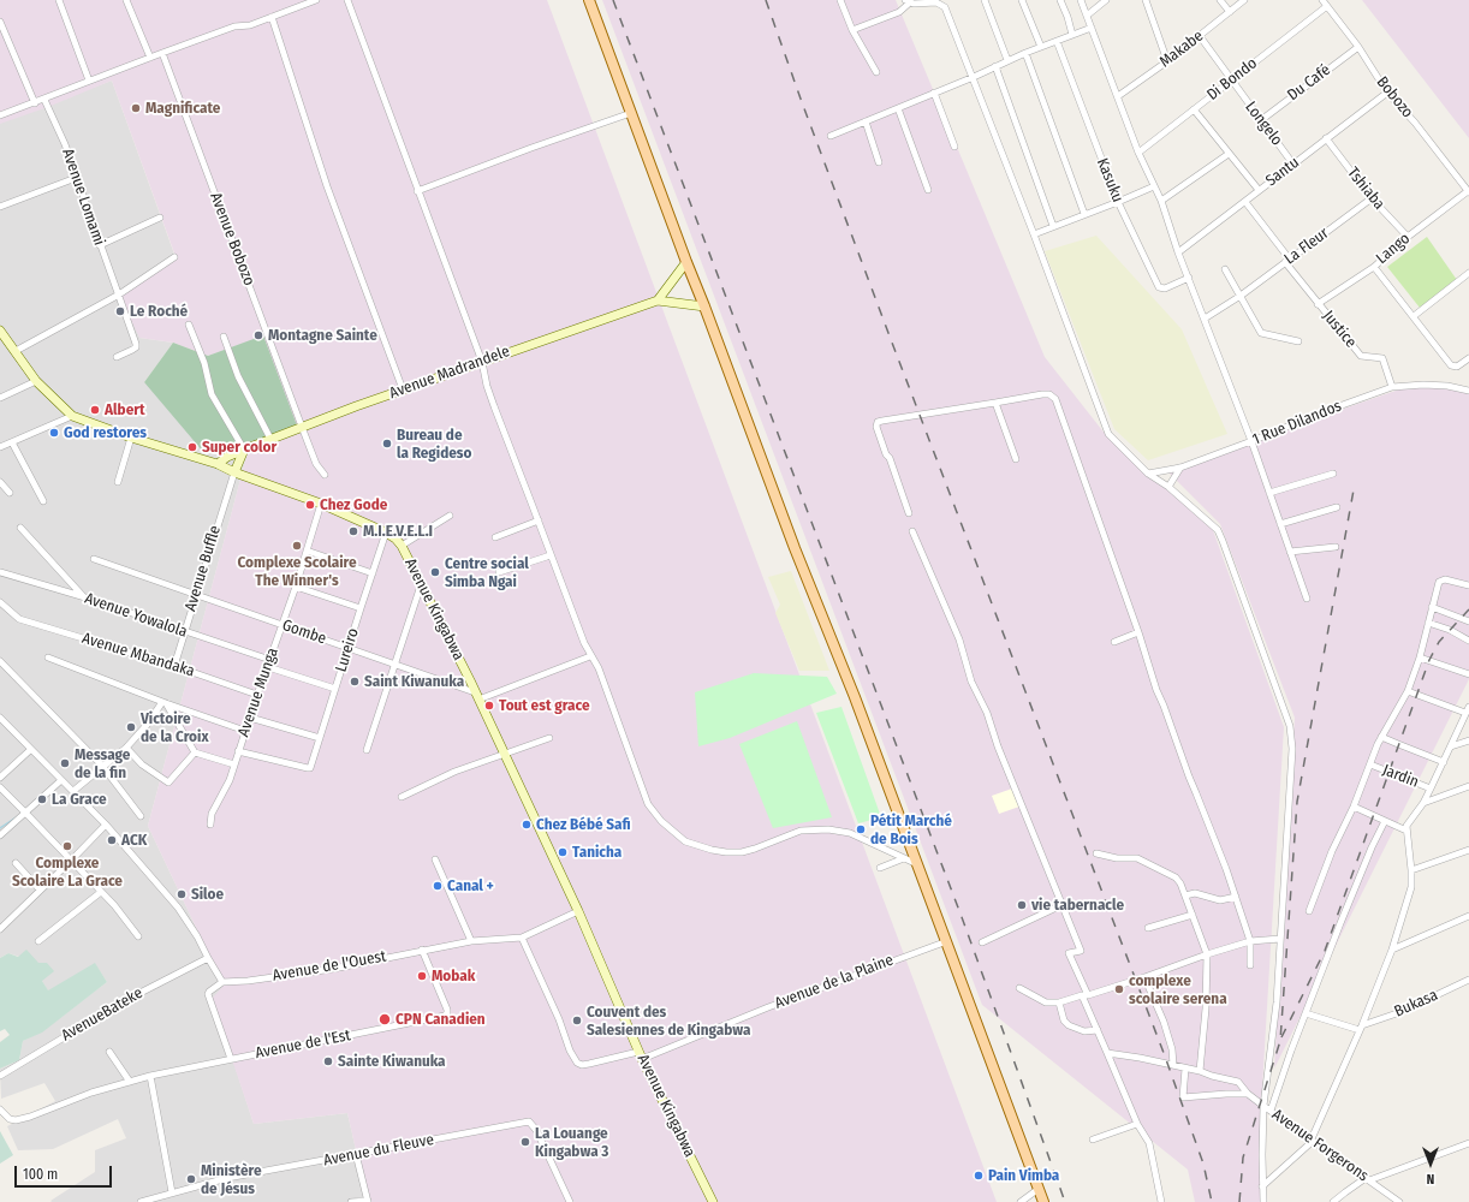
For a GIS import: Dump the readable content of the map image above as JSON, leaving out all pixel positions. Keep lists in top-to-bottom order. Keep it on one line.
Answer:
{"streets":{"street":["Makabe","Di Bondo","Du Café","Bobozo","Longelo","Santu","Kasuku","Tshiaba","Avenue Lomami","Avenue Bobozo","La Fleur","Lango","Justice","Avenue Madrandele","1 Rue Dilandos","Avenue Buffle","Avenue Kingabwa","Avenue Yowalola","Gombe","Lureiro","Avenue Mbandaka","Avenue Munga","Jardin","Avenue de l'Ouest","Avenue de la Plaine","Bukasa","AvenueBateke","Avenue de l'Est","Avenue Forgerons","Avenue du Fleuve"]},"crossings":[["Makabe","Longelo"],["Di Bondo","Bobozo"],["Di Bondo","Longelo"],["Du Café","Bobozo"],["Du Café","Longelo"],["Bobozo","Santu"],["Bobozo","Lango"],["Longelo","Santu"],["Santu","Tshiaba"],["Santu","Justice"],["Tshiaba","La Fleur"],["Tshiaba","Lango"],["Avenue Bobozo","Avenue Madrandele"],["La Fleur","Justice"],["Lango","Justice"],["Justice","1 Rue Dilandos"],["Avenue Madrandele","Avenue Kingabwa"],["Avenue Buffle","Avenue Kingabwa"],["Avenue Buffle","Avenue Yowalola"],["Avenue Buffle","Gombe"],["Avenue Buffle","Avenue Mbandaka"],["Avenue Kingabwa","Gombe"],["Avenue Kingabwa","Lureiro"],["Avenue Kingabwa","Avenue Munga"],["Avenue Kingabwa","Avenue de l'Ouest"],["Avenue Kingabwa","Avenue de la Plaine"],["Avenue Yowalola","Avenue Munga"],["Gombe","Lureiro"],["Gombe","Avenue Munga"],["Lureiro","Avenue Munga"],["Avenue Mbandaka","Avenue Munga"],["Avenue de l'Ouest","Avenue de la Plaine"],["Avenue de l'Ouest","Avenue de l'Est"]],"places":["Magnificate","Le Roché","Montagne Sainte","Albert","God restores","Bureau de la Regideso","Super color","Chez Gode","M.I.E.V.E.L.I","Complexe Scolaire The Winner's","Centre social Simba Ngai","Saint Kiwanuka","Tout est grace","Victoire de la Croix","Message de la fin","La Grace","Chez Bébé Safi","Pétit Marché de Bois","ACK","Complexe Scolaire La Grace","Tanicha","Canal +","Siloe","vie tabernacle","Mobak","complexe scolaire serena","CPN Canadien","Couvent des Salesiennes de Kingabwa","Sainte Kiwanuka","La Louange Kingabwa 3","Pain Vimba","Ministère de Jésus"],"scale_bar":"100 m","north":"bottom"}
